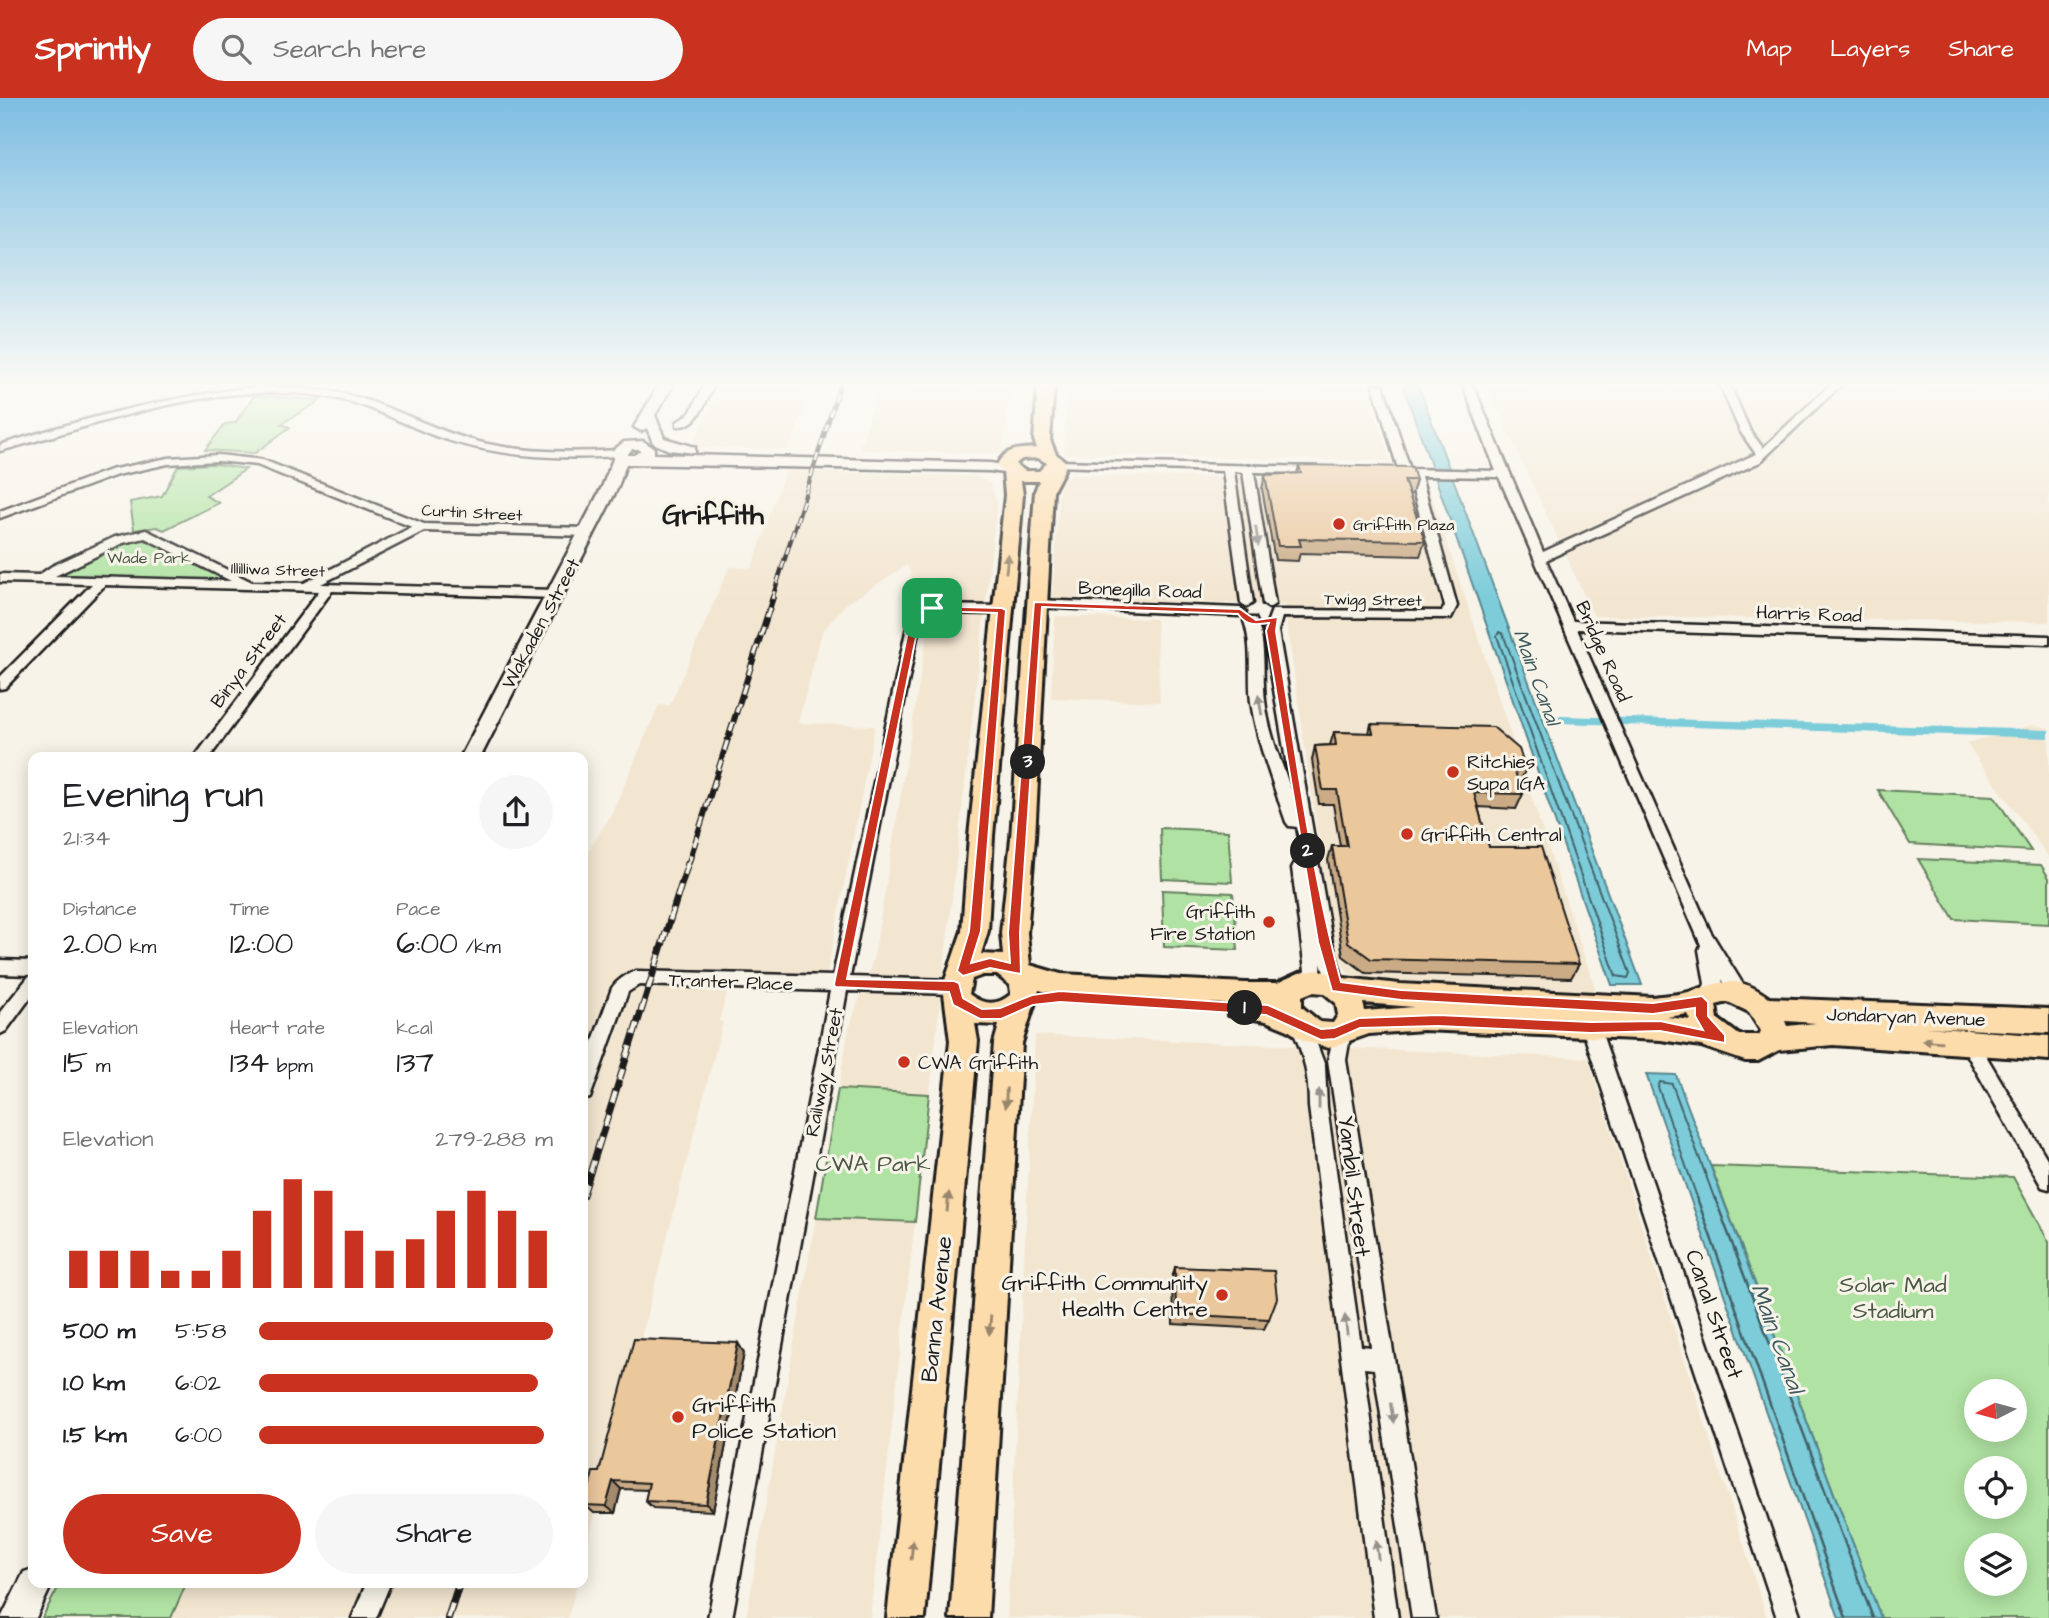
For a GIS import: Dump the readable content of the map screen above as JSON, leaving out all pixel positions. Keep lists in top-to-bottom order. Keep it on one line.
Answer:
{"streets":{"main road":["Wakaden Street","Jondaryan Avenue","Banna Avenue"],"street":["Curtin Street","Illilliwa Street","Bonegilla Road","Twigg Street","Harris Road","Bridge Road","Binya Street","Tranter Place","Railway Street","Yambil Street","Canal Street"]},"crossings":[["Curtin Street","Wakaden Street"],["Illilliwa Street","Wakaden Street"],["Illilliwa Street","Binya Street"],["Harris Road","Bridge Road"],["Bridge Road","Jondaryan Avenue"],["Tranter Place","Railway Street"],["Tranter Place","Banna Avenue"],["Railway Street","Banna Avenue"]],"districts":["Griffith"],"water":["Main Canal"],"parks":["Wade Park","CWA Park","Solar Mad Stadium"],"places":["Griffith Plaza","Ritchies Supa IGA","Griffith Central","Griffith Fire Station","CWA Griffith","Griffith Community Health Centre","Griffith Police Station"],"north":"left","page":{"header":"Sprintly","search":"Search here","nav":["Map","Layers","Share"],"pins":["3","2","1"],"heading":["Evening run","21:34"],"stats":[["Distance","2.00 km"],["Time","12:00"],["Pace","6:00 /km"],["Elevation","15 m"],["Heart rate","134 bpm"],["kcal","137"]],"chart":["Elevation","279–288 m"],"list":[{"name":"500 m","note":"5:58"},{"name":"1.0 km","note":"6:02"},{"name":"1.5 km","note":"6:00"}],"buttons":["Save","Share"]}}
